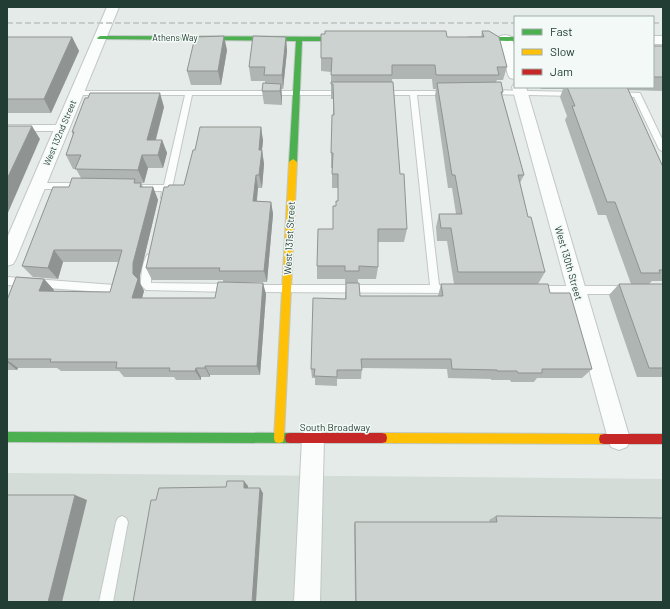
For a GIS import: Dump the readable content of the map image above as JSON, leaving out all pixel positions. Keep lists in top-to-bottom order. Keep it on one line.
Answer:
{"streets":{"street":["Athens Way","West 132nd Street","West 131st Street","West 130th Street","South Broadway"]},"crossings":[["Athens Way","West 132nd Street"],["Athens Way","West 131st Street"],["West 131st Street","South Broadway"],["West 130th Street","South Broadway"]],"legend":["Fast","Slow","Jam"]}
